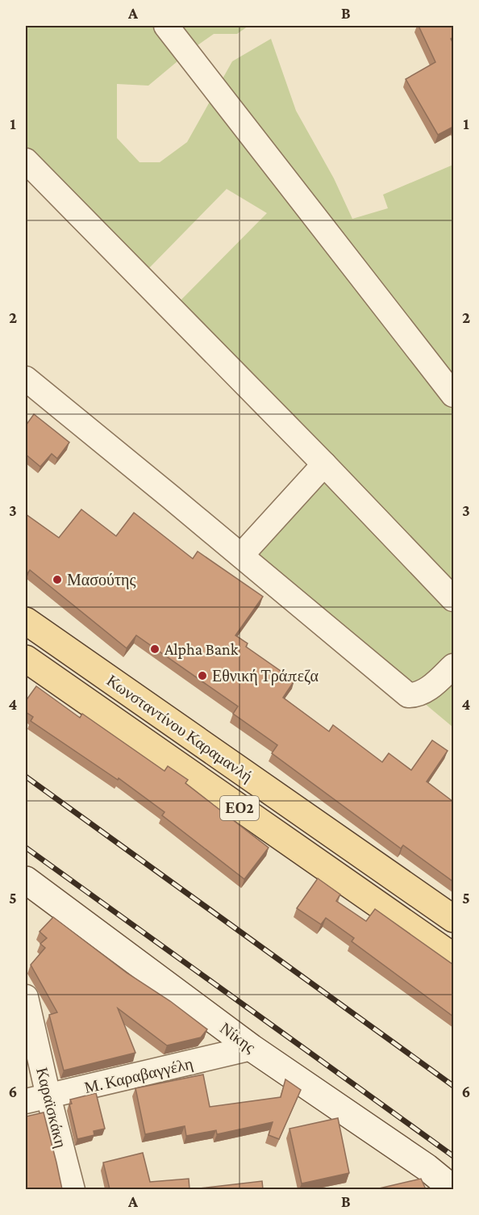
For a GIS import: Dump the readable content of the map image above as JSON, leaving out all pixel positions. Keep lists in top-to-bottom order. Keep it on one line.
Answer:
{"streets":{"main road":["Κωνσταντίνου Καραμανλή","ΕΟ2"],"street":["Νίκης","Μ. Καραβαγγέλη","Καραϊσκάκη"]},"crossings":[["Νίκης","Μ. Καραβαγγέλη"],["Μ. Καραβαγγέλη","Καραϊσκάκη"]],"places":["Μασούτης","Alpha Bank","Εθνική Τράπεζα"],"grid":{"columns":["A","B"],"rows":["1","2","3","4","5","6"]}}
